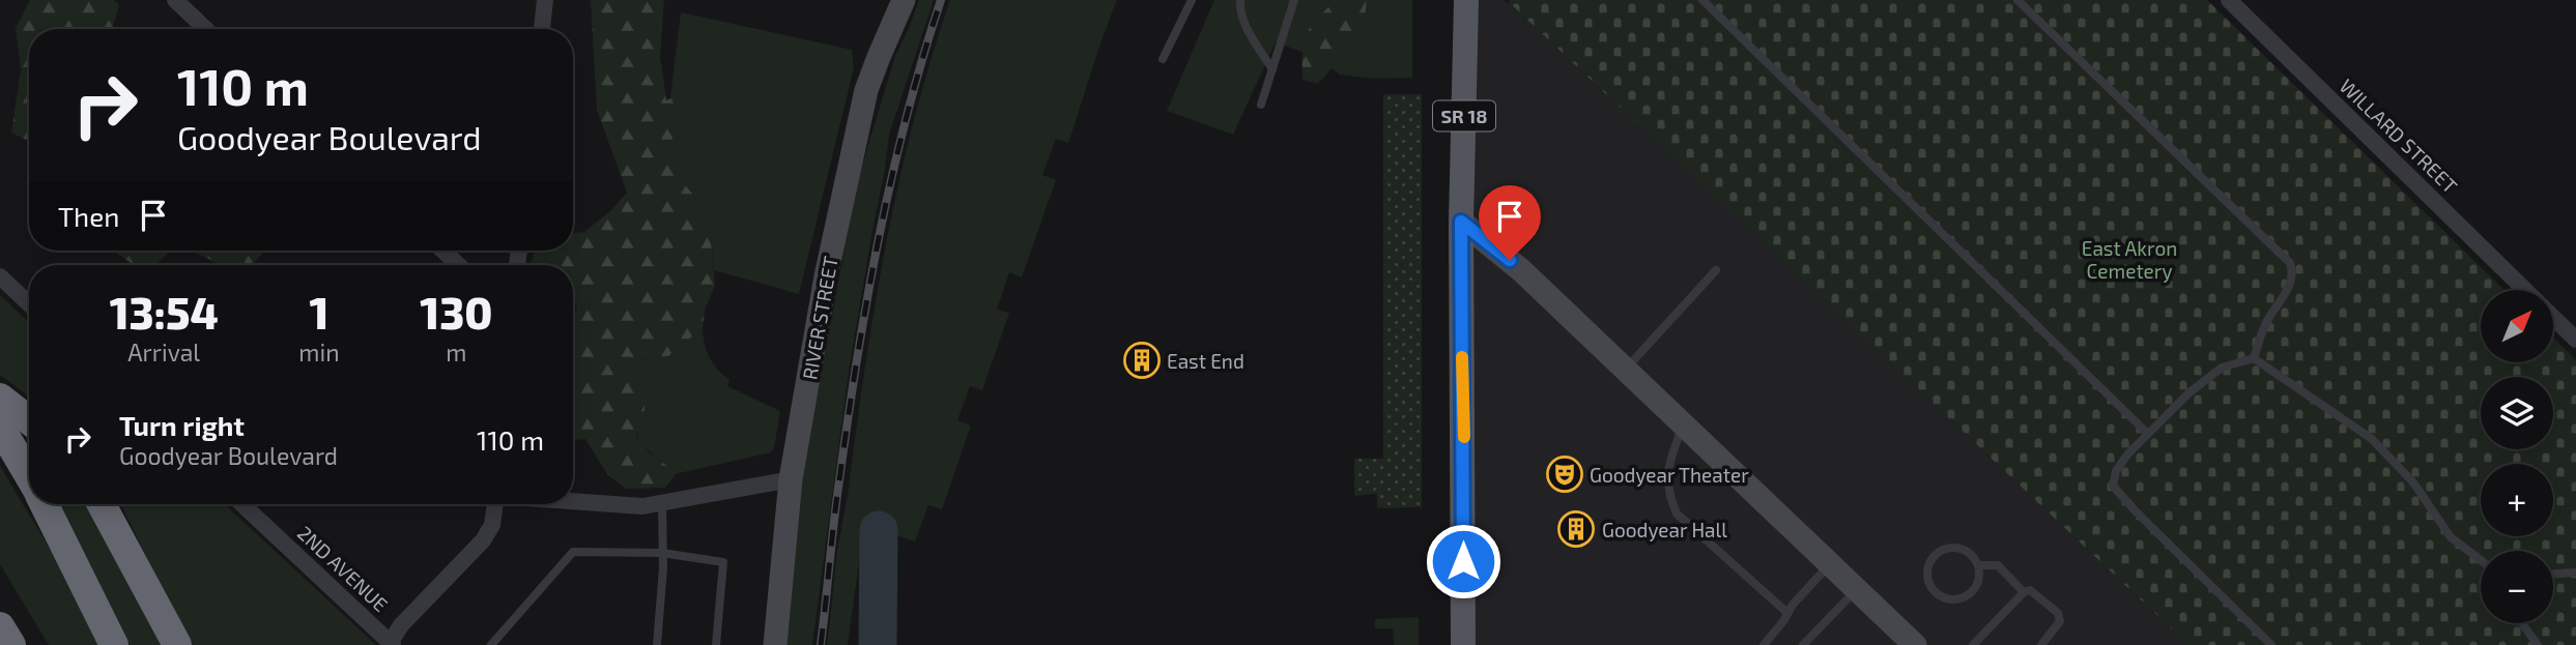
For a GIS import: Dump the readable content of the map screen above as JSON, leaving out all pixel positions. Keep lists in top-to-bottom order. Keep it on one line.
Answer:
{"streets":{"main road":["SR 18"],"street":["WILLARD STREET","RIVER STREET","2ND AVENUE"]},"parks":["East Akron Cemetery"],"places":{"building":["East End","Goodyear Hall"],"theatre":["Goodyear Theater"]},"north":"top right","page":{"turn":["110 m","Goodyear Boulevard"],"then":"Then","eta":["13:54","Arrival","1","min","130","m"],"map_buttons":["+","−"],"list":[{"name":"Turn right","note":"Goodyear Boulevard","value":"110 m"}]}}
